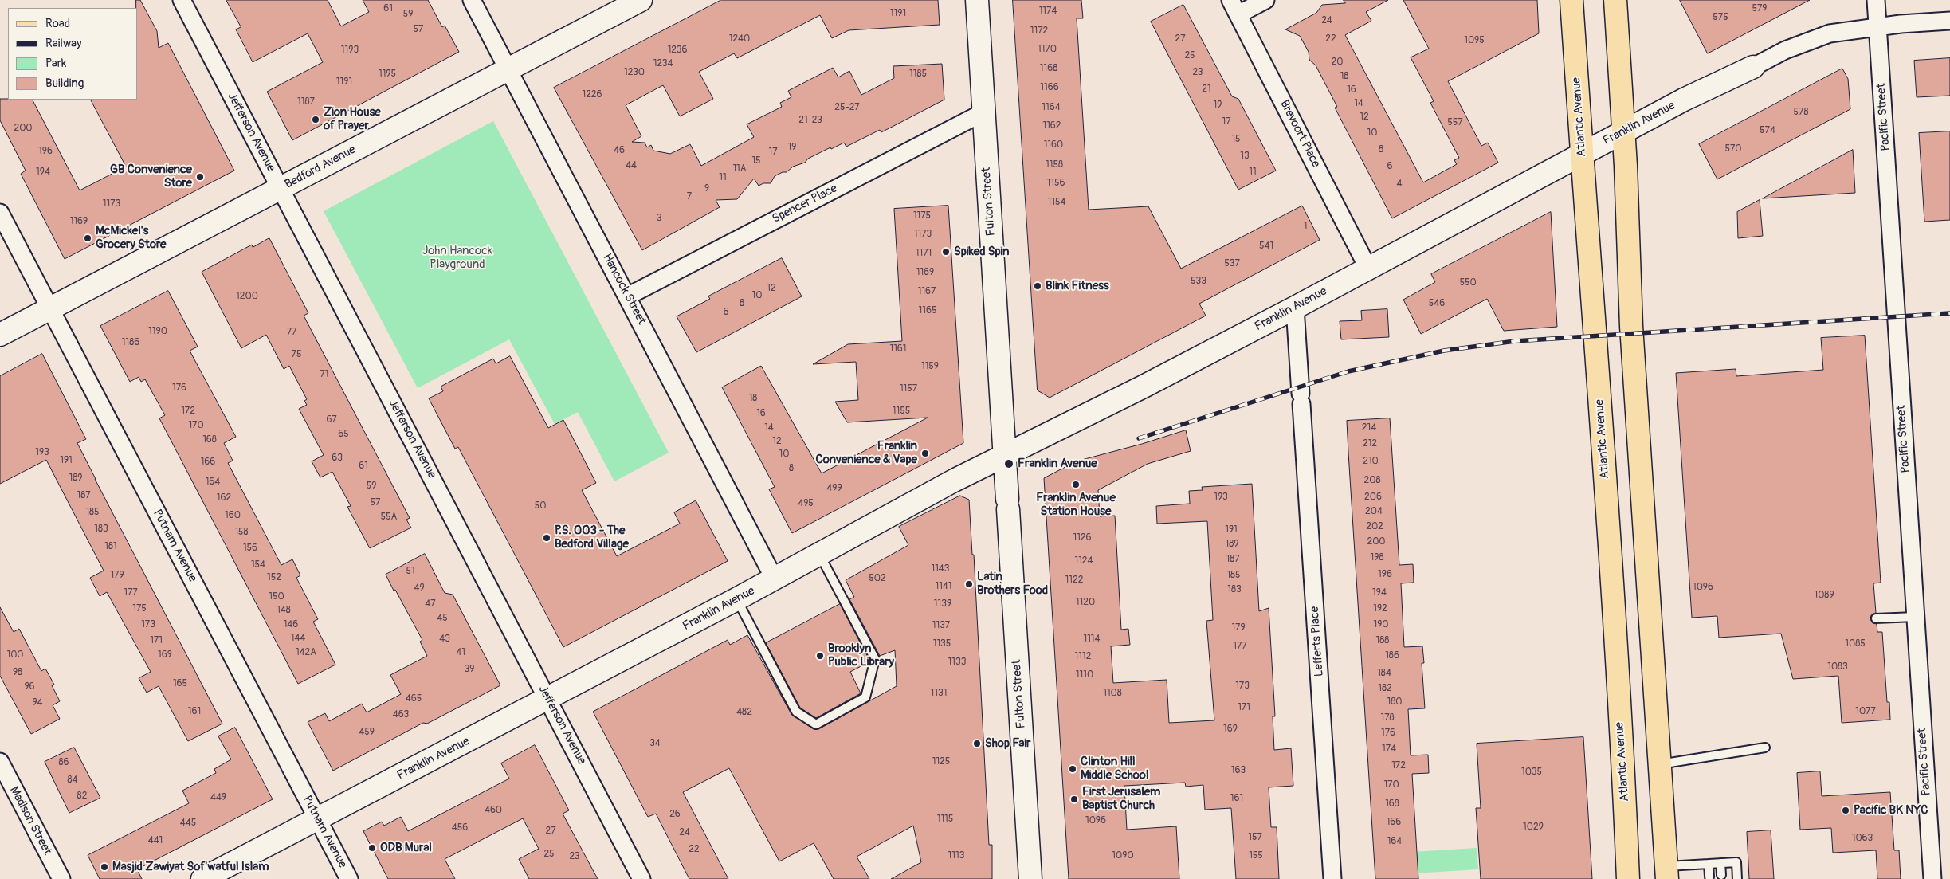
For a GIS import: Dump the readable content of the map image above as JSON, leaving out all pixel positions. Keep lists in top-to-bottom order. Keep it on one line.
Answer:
{"streets":{"main road":["Atlantic Avenue"],"street":["Pacific Street","Franklin Avenue","Jefferson Avenue","Brevoort Place","Bedford Avenue","Fulton Street","Spencer Place","Hancock Street","Putnam Avenue","Lefferts Place","Madison Street"]},"crossings":[["Atlantic Avenue","Franklin Avenue"],["Pacific Street","Franklin Avenue"],["Franklin Avenue","Jefferson Avenue"],["Franklin Avenue","Brevoort Place"],["Franklin Avenue","Fulton Street"],["Franklin Avenue","Hancock Street"],["Franklin Avenue","Putnam Avenue"],["Franklin Avenue","Lefferts Place"],["Jefferson Avenue","Bedford Avenue"],["Bedford Avenue","Hancock Street"],["Bedford Avenue","Putnam Avenue"],["Fulton Street","Spencer Place"],["Spencer Place","Hancock Street"]],"parks":["John Hancock Playground"],"places":["Zion House of Prayer","GB Convenience Store","McMickel's Grocery Store","Spiked Spin","Blink Fitness","Franklin Convenience & Vape","Franklin Avenue","Franklin Avenue Station House","P.S. 003 - The Bedford Village","Latin Brothers Food","Brooklyn Public Library","Shop Fair","Clinton Hill Middle School","First Jerusalem Baptist Church","Pacific BK NYC","ODB Mural","Masjid Zawiyat Sof'watful Islam"],"house_numbers":["61","579","1174","1191","59","575","24","57","1172","1240","27","22","1095","1170","1193","1236","25","20","1234","1168","1230","23","1195","1185","18","1191","1166","21","16","1226","1187","14","19","25-27","1164","578","12","21-23","17","557","1162","200","574","10","15","1160","19","570","8","46","196","17","13","15","1158","44","6","11A","194","11","11","1156","4","9","7","1154","1173","1175","3","1169","1","1173","541","1171","537","1169","533","550","12","1167","10","1200","8","546","1165","6","1190","77","1186","1161","75","1159","71","176","1157","18","172","1155","16","67","170","14","214","65","168","12","212","193","10","63","191","210","166","61","8","189","208","164","59","499","187","193","206","162","57","495","50","204","185","160","55A","202","183","191","158","1126","200","189","181","156","198","187","1124","154","1143","51","196","179","185","152","502","1122","1141","1096","49","183","177","194","1089","150","1120","47","1139","175","192","148","45","173","146","190","1137","179","144","43","1114","171","188","1135","1085","177","142A","41","100","169","186","1112","1133","1083","39","98","184","1110","165","173","96","182","1131","1108","465","180","94","171","161","1077","482","463","178","169","459","176","34","174","1125","86","172","163","1035","84","170","82","449","161","168","460","26","1115","1096","166","445","1029","456","27","24","157","1063","441","164","22","25","1113","1090","155","23"],"legend":["Road","Railway","Park","Building"]}
